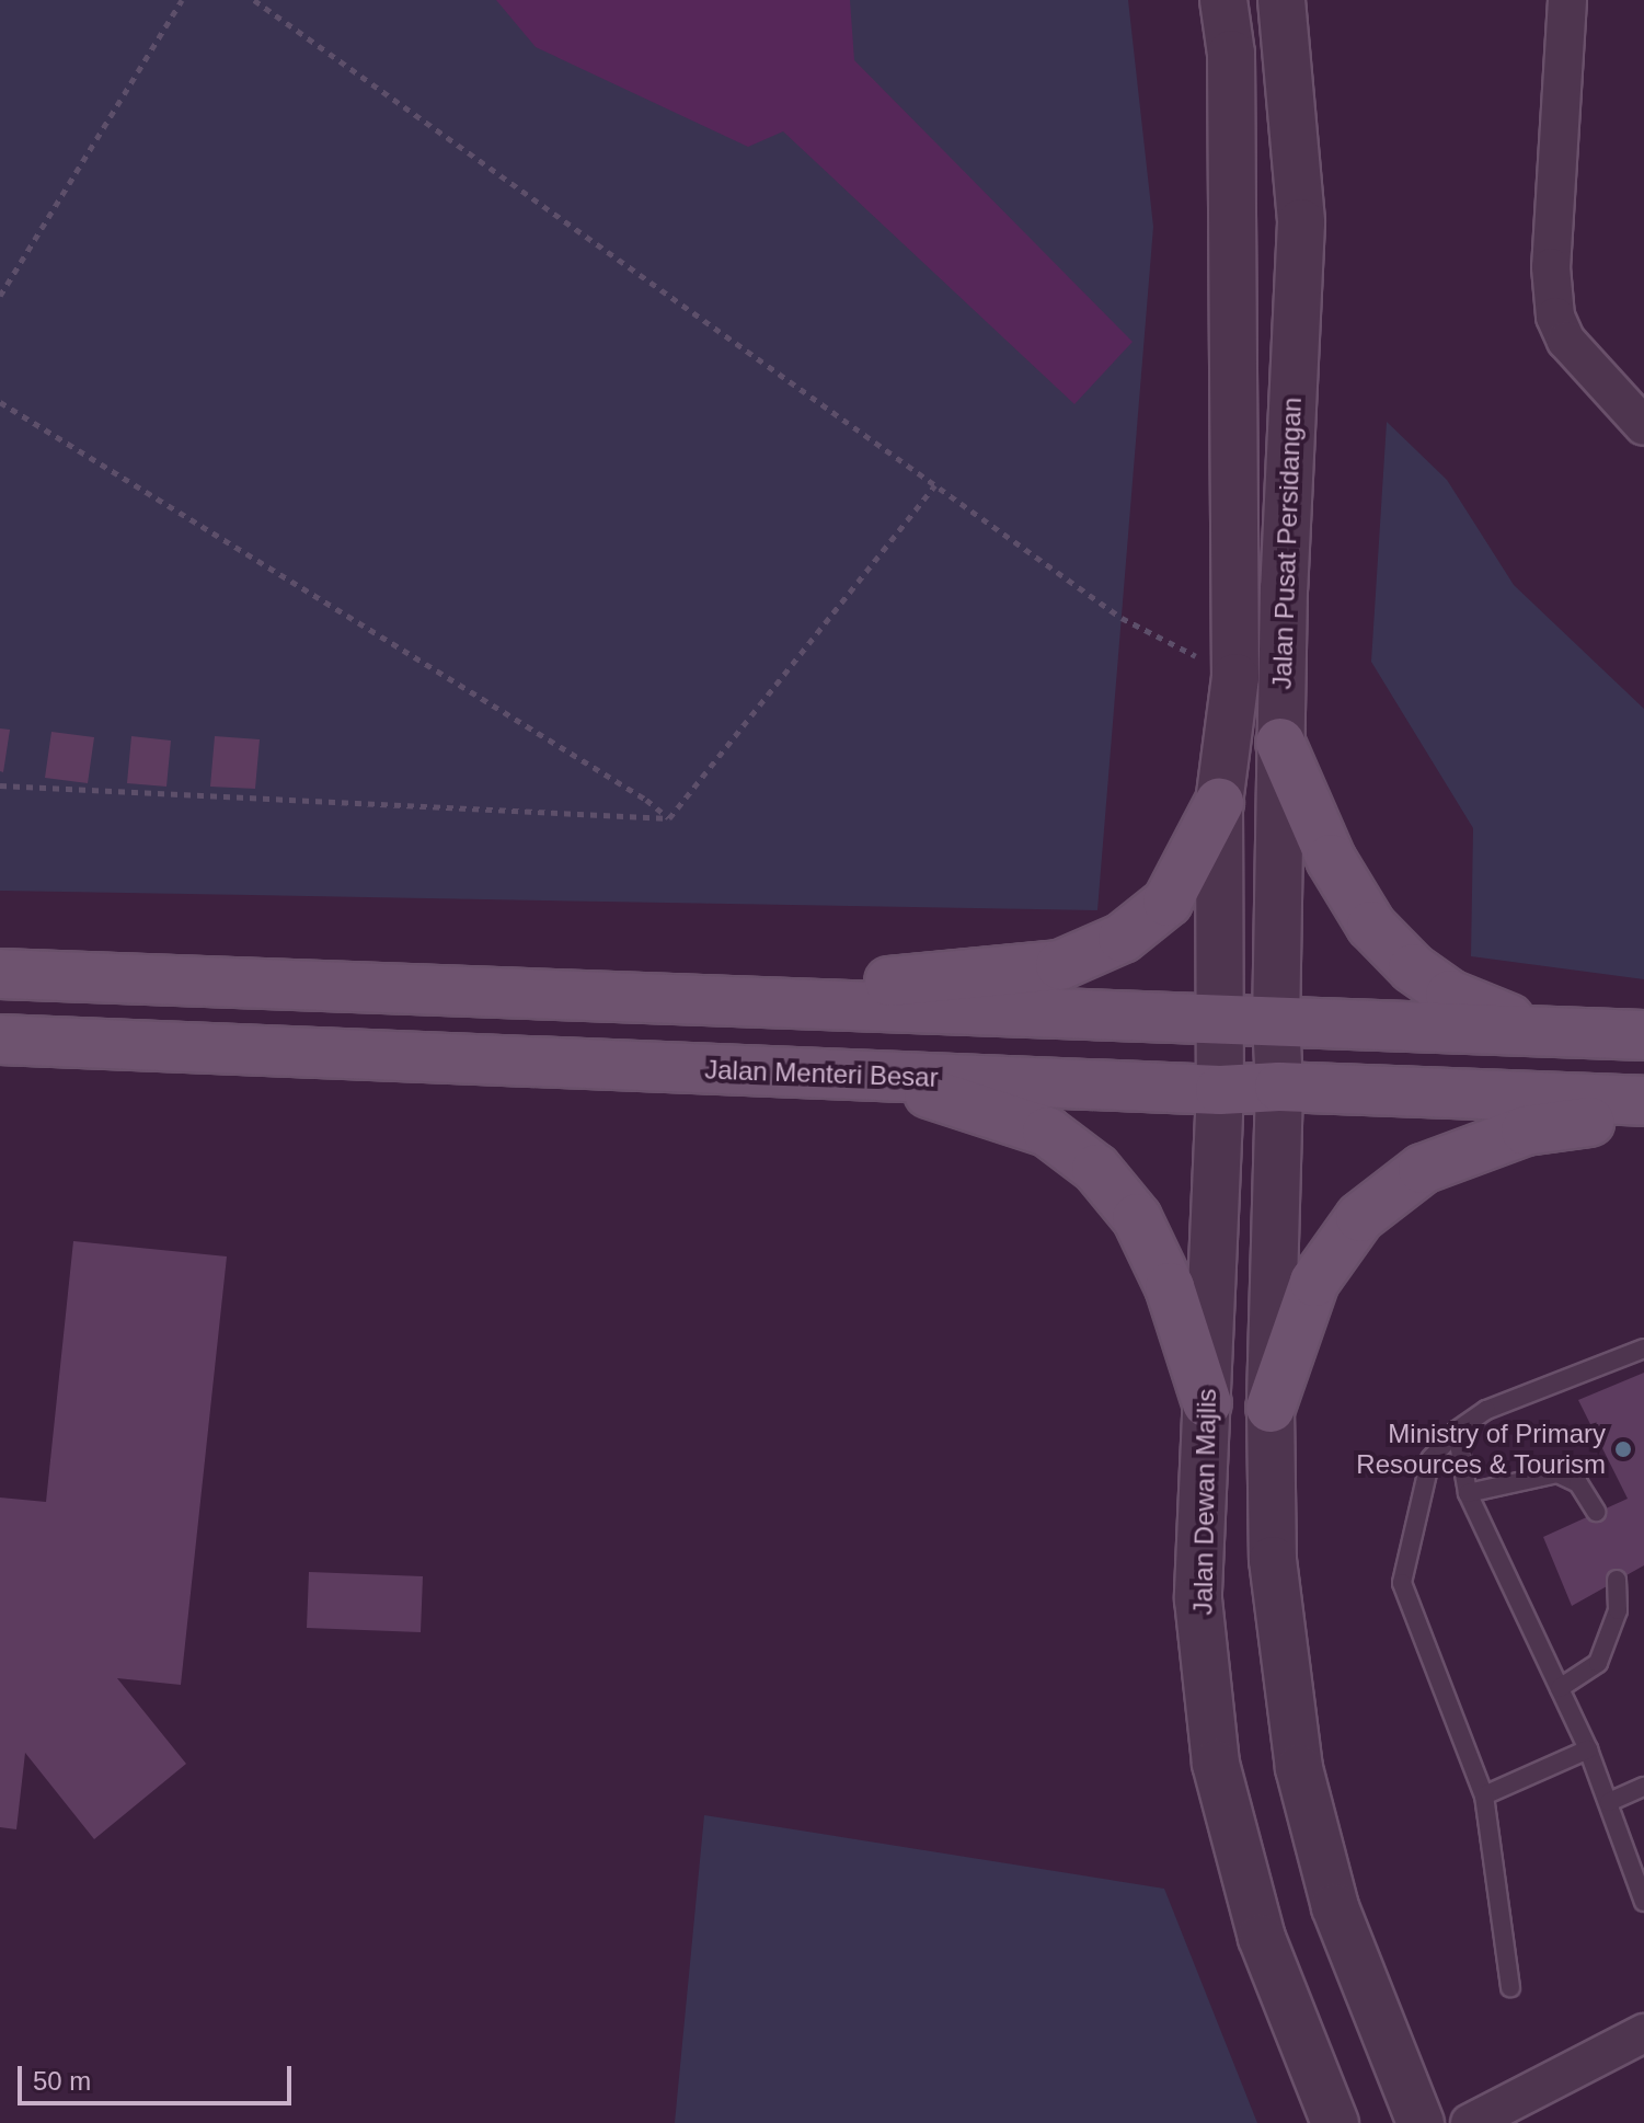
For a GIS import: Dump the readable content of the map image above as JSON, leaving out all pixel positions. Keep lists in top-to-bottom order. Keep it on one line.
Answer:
{"streets":{"main road":["Jalan Menteri Besar"],"street":["Jalan Pusat Persidangan","Jalan Dewan Majlis"]},"crossings":[["Jalan Pusat Persidangan","Jalan Menteri Besar"],["Jalan Pusat Persidangan","Jalan Dewan Majlis"],["Jalan Menteri Besar","Jalan Dewan Majlis"]],"places":["Ministry of Primary Resources & Tourism"],"scale_bar":"50 m"}
